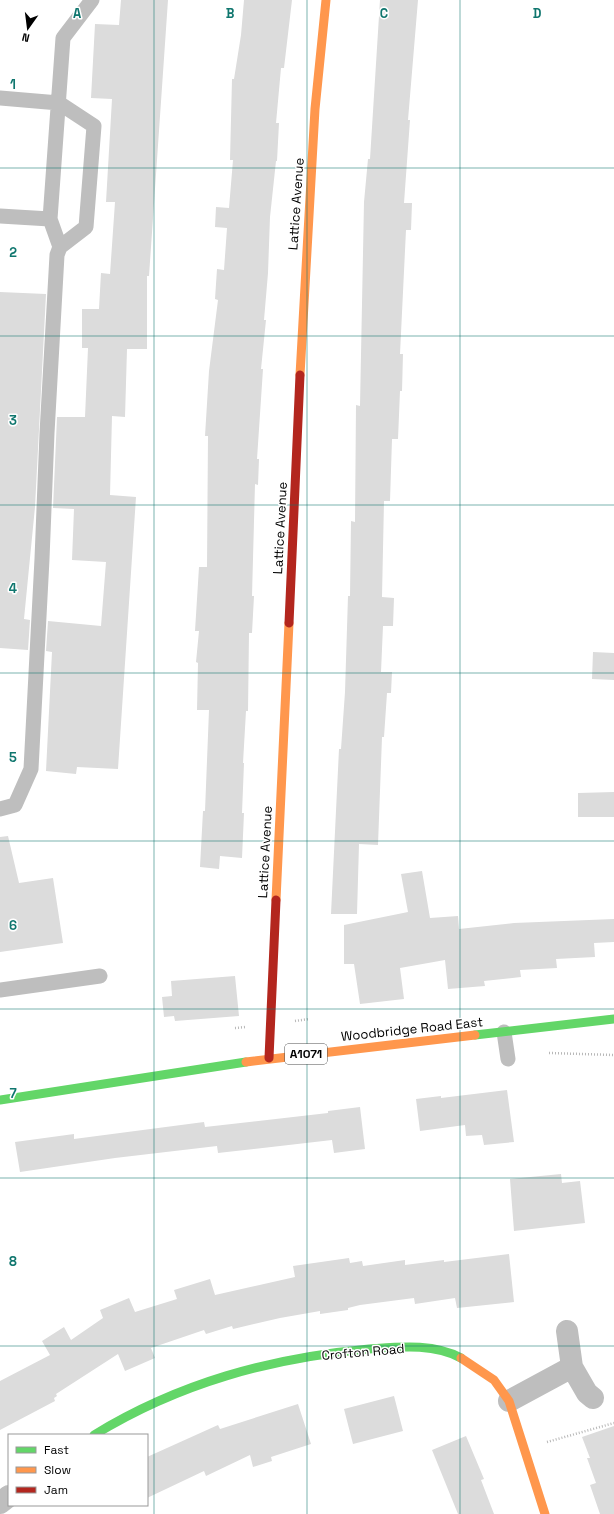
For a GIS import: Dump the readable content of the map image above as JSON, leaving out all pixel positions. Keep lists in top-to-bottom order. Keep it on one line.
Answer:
{"streets":{"street":["Lattice Avenue","Woodbridge Road East","A1071","Crofton Road"]},"crossings":[["Lattice Avenue","Woodbridge Road East"]],"legend":["Fast","Slow","Jam"],"north":"bottom","grid":{"columns":["A","B","C","D"],"rows":["1","2","3","4","5","6","7","8"]}}
